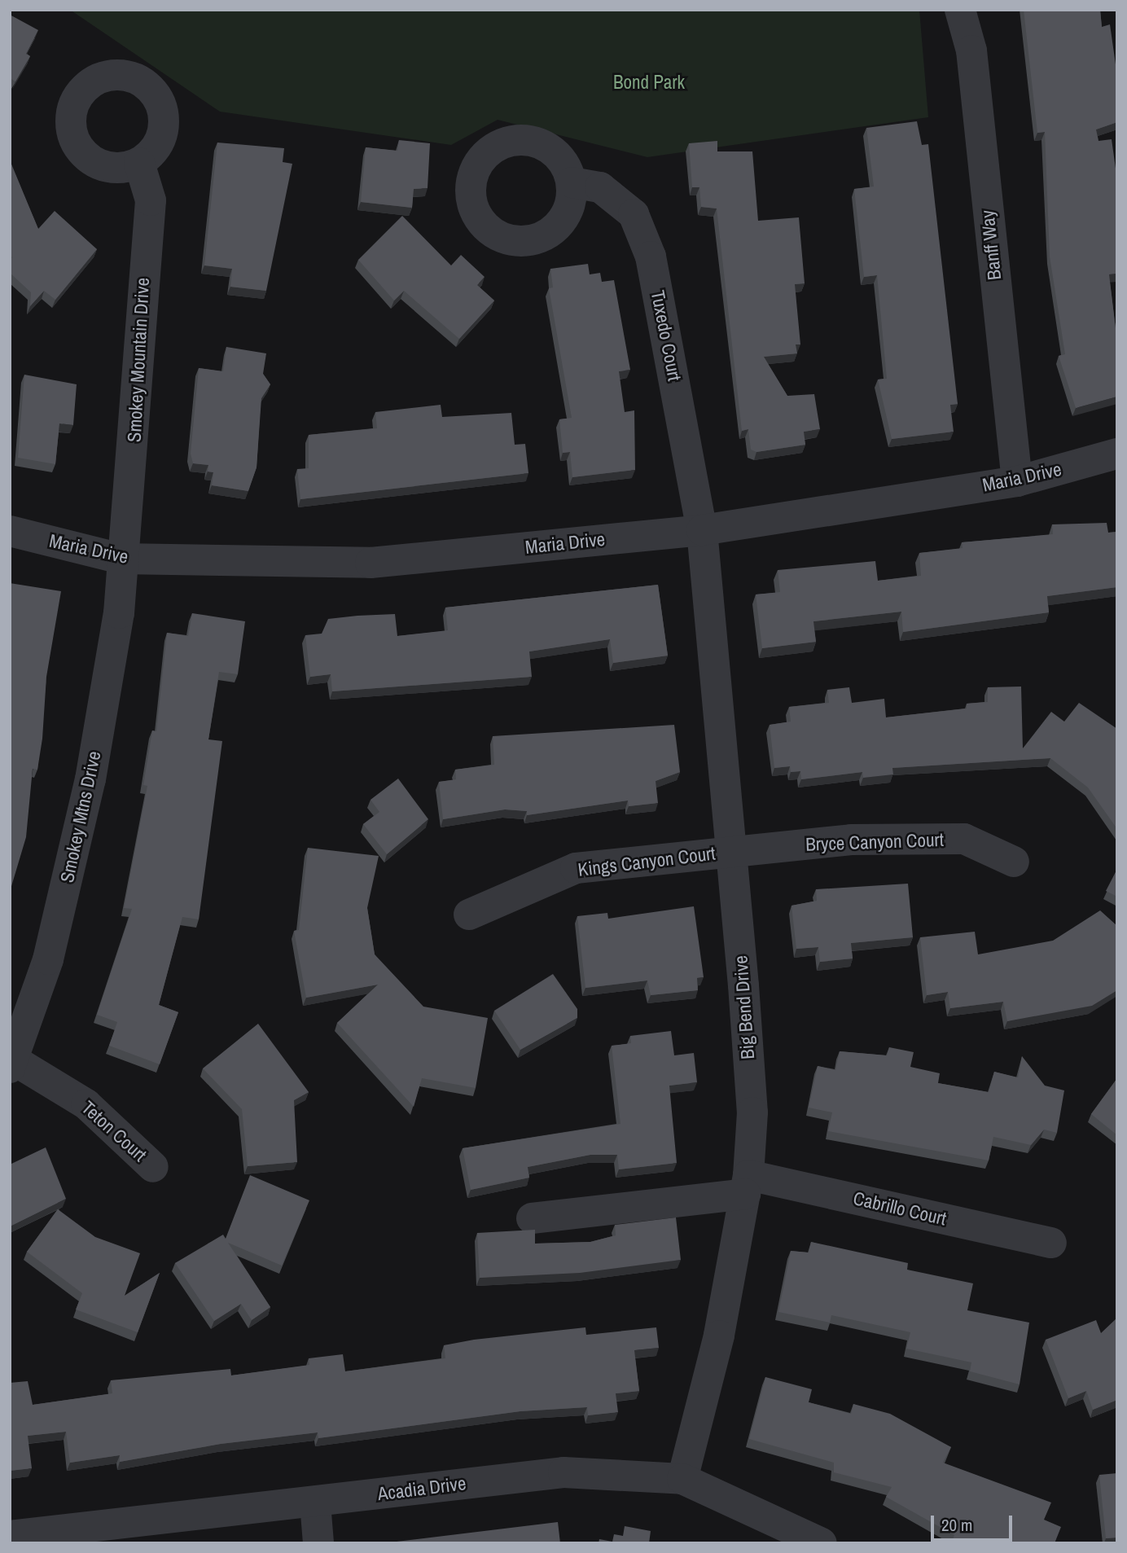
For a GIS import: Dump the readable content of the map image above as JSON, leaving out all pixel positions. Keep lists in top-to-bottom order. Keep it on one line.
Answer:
{"streets":{"street":["Banff Way","Tuxedo Court","Smokey Mountain Drive","Maria Drive","Smokey Mtns Drive","Bryce Canyon Court","Kings Canyon Court","Big Bend Drive","Teton Court","Cabrillo Court","Acadia Drive"]},"crossings":[["Banff Way","Maria Drive"],["Tuxedo Court","Maria Drive"],["Tuxedo Court","Big Bend Drive"],["Smokey Mountain Drive","Maria Drive"],["Smokey Mountain Drive","Smokey Mtns Drive"],["Maria Drive","Smokey Mtns Drive"],["Maria Drive","Big Bend Drive"],["Smokey Mtns Drive","Teton Court"],["Bryce Canyon Court","Kings Canyon Court"],["Bryce Canyon Court","Big Bend Drive"],["Kings Canyon Court","Big Bend Drive"],["Big Bend Drive","Cabrillo Court"],["Big Bend Drive","Acadia Drive"]],"parks":["Bond Park"],"scale_bar":"20 m"}
